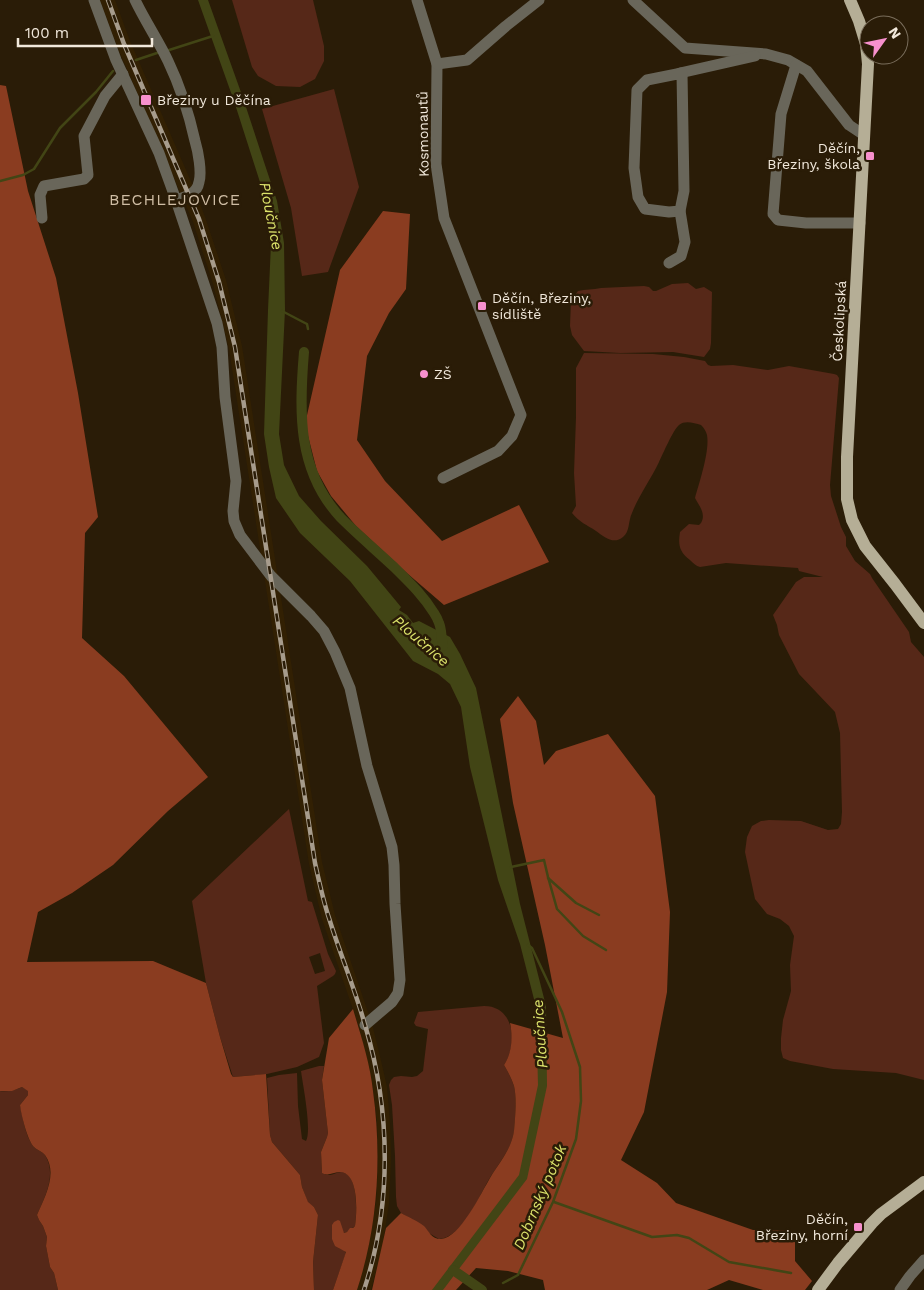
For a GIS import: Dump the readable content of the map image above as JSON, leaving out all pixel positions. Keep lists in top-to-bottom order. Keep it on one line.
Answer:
{"streets":{"main road":["Českolipská"],"street":["Kosmonautů"]},"districts":["BECHLEJOVICE"],"water":["Ploučnice","Dobrnský potok"],"places":{"transit":["Březiny u Děčína","Děčín, Březiny, škola","Děčín, Březiny, sídliště","Děčín, Březiny, horní"],"other":["ZŠ"]},"scale_bar":"100 m","north":"top right"}
